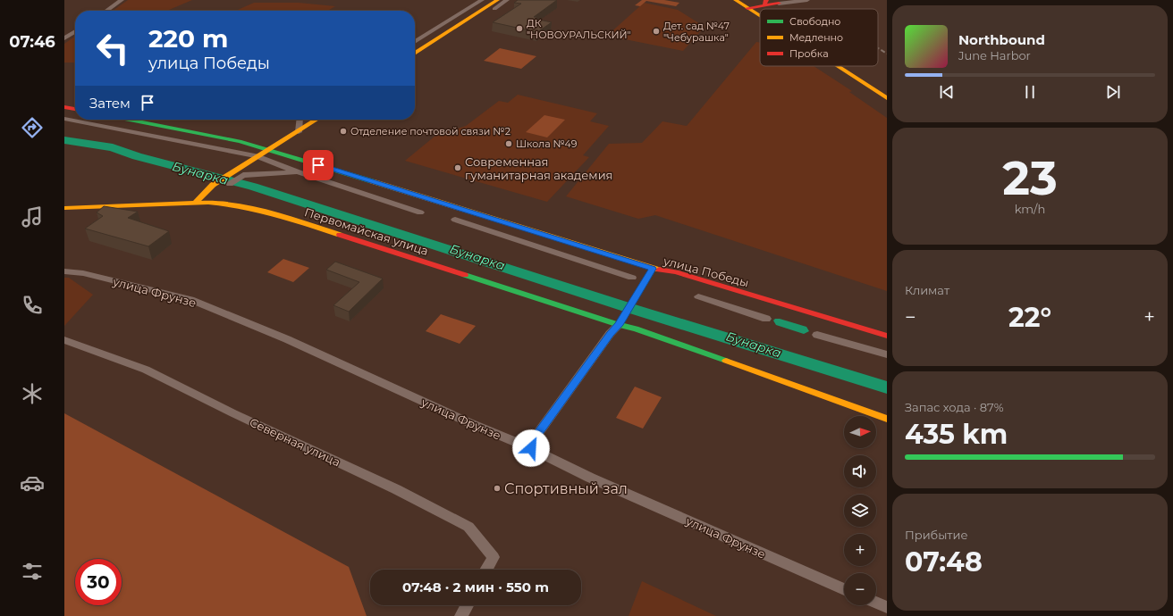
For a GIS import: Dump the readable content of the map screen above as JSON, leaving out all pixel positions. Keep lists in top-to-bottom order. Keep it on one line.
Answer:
{"streets":{"main road":["Первомайская улица","улица Победы"],"street":["улица Фрунзе","Северная улица"]},"water":["Бунарка"],"places":["ДК \"НОВОУРАЛЬСКИЙ\"","Дет. сад №47 \"Чебурашка\"","Отделение почтовой связи №2","Школа №49","Современная гуманитарная академия","Спортивный зал"],"legend":["Свободно","Медленно","Пробка"],"north":"right","page":{"tabs":"07:46","turn":["220 m","улица Победы"],"song":["Northbound","June Harbor"],"then":"Затем","tile":[["23","km/h"],"Климат",["Запас хода · 87%","435 km"],["Прибытие","07:48"]],"heat":["−","22°","+"],"map_buttons":["+","−"],"limit":"30","trip":"07:48 · 2 мин · 550 m"}}
